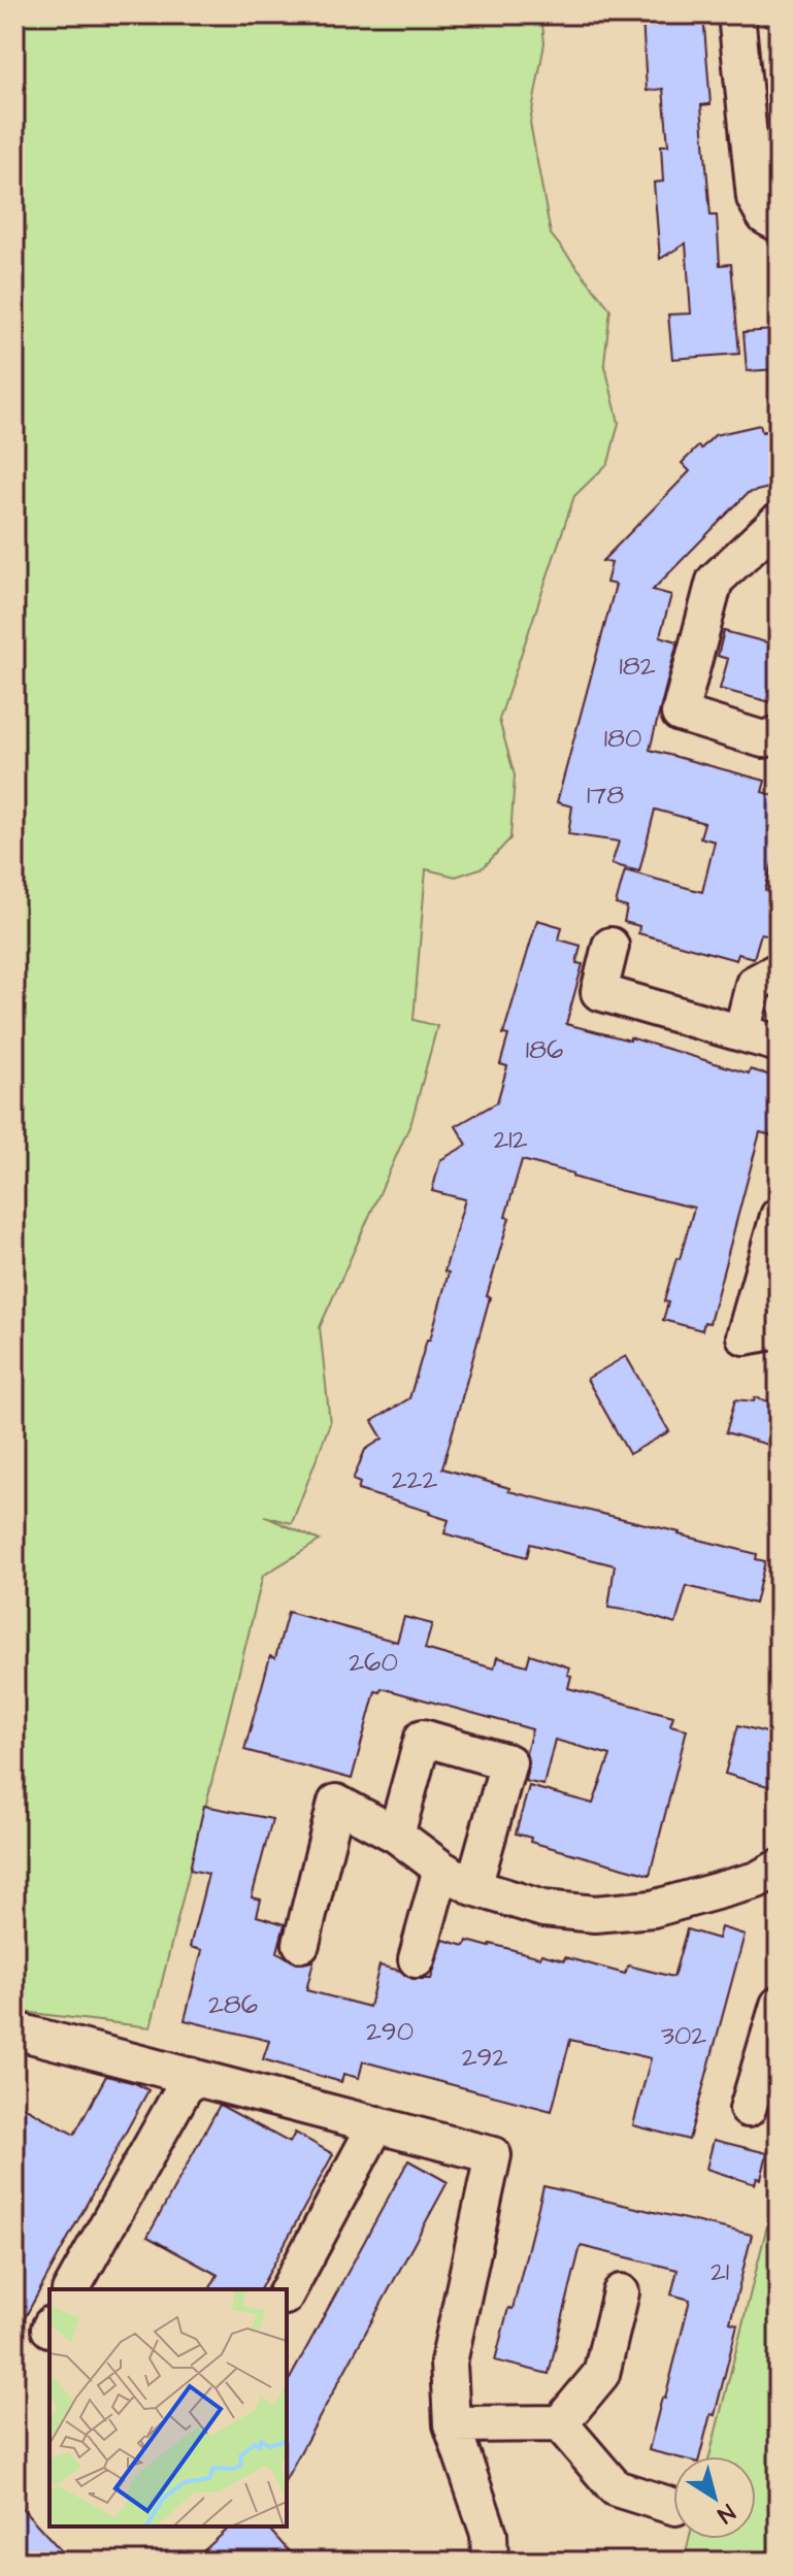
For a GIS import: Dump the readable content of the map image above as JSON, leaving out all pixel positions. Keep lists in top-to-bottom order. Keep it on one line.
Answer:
{"house_numbers":["182","180","178","186","212","222","260","286","290","302","292","21"],"north":"bottom right"}
